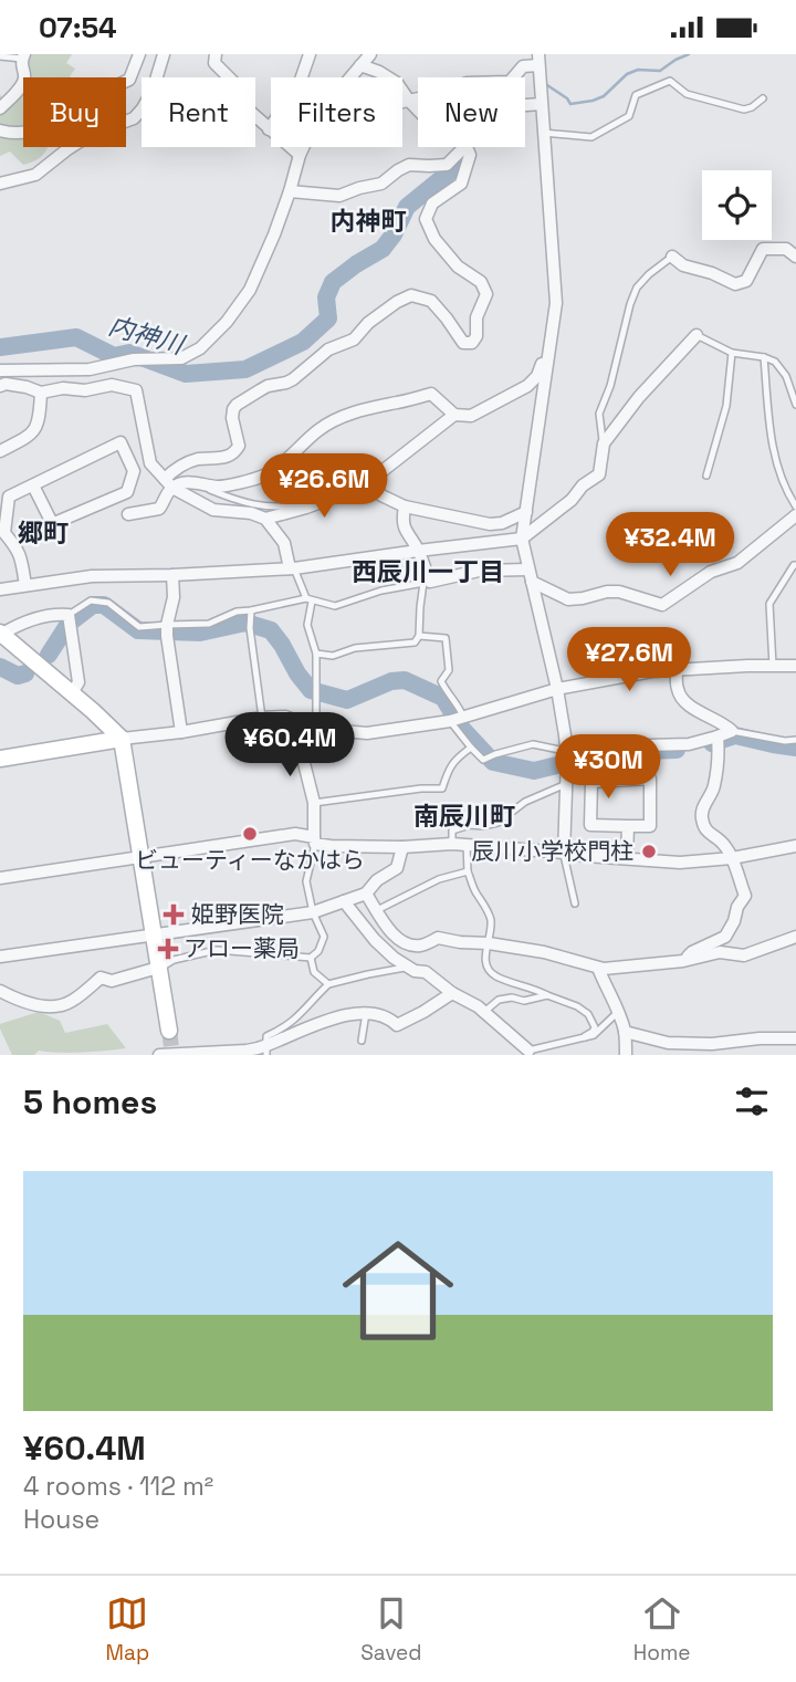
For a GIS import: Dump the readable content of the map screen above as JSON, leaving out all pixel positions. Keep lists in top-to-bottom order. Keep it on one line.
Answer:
{"districts":["内神町","郷町","西辰川一丁目","南辰川町"],"water":["内神川"],"places":{"other":["ビューティーなかはら","辰川小学校門柱"],"health":["姫野医院","アロー薬局"]},"page":{"status":"07:54","chip":["Buy","Rent","Filters","New"],"price":["¥26.6M","¥32.4M","¥27.6M","¥60.4M","¥30M"],"heading":"5 homes","list":[{"name":"¥60.4M","note":"4 rooms · 112 m² · House"}],"tabs":["Map","Saved","Home"]}}
